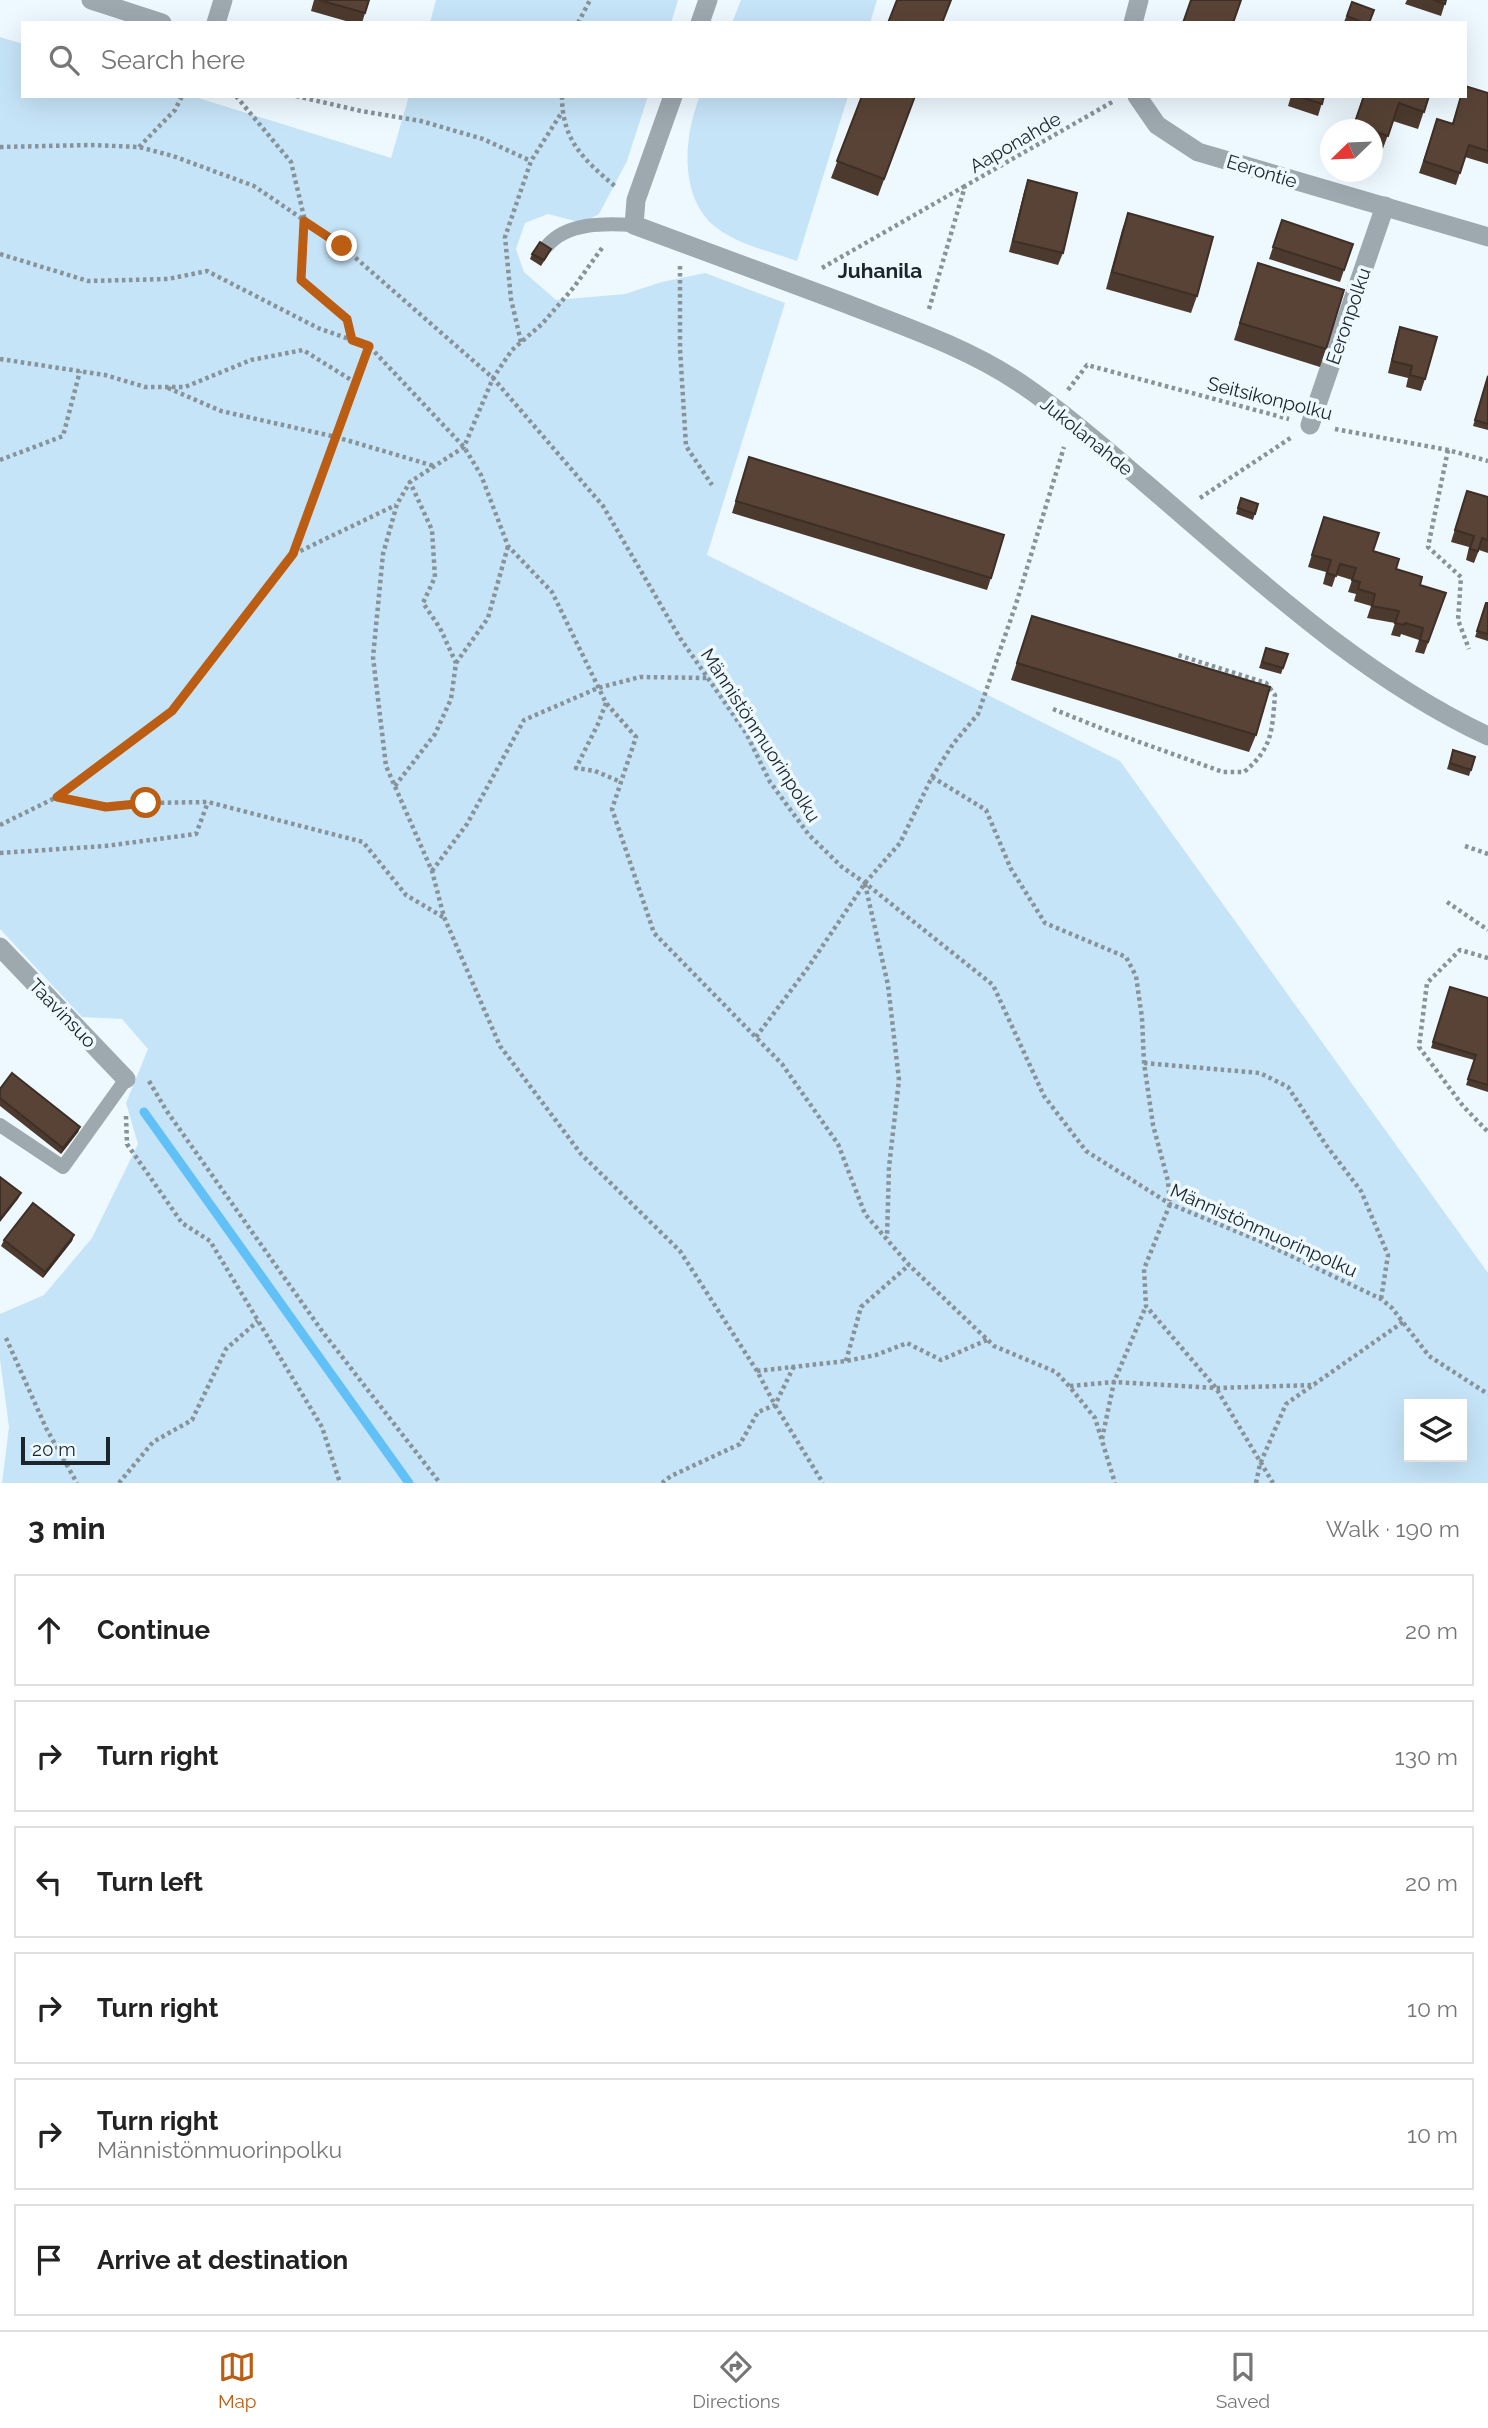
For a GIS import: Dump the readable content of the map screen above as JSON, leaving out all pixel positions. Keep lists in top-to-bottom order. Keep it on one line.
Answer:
{"streets":{"street":["Eerontie","Eeronpolku","Jukolanahde","Taavinsuo"],"path":["Aaponahde","Seitsikonpolku","Männistönmuorinpolku"]},"crossings":[["Eerontie","Eeronpolku"],["Eeronpolku","Seitsikonpolku"]],"districts":["Juhanila"],"scale_bar":"20 m","north":"bottom left","page":{"search":"Search here","scale":"20 m","heading":["3 min","Walk · 190 m"],"list":[["Continue","20 m"],["Turn right","130 m"],["Turn left","20 m"],["Turn right","10 m"],["Turn right","Männistönmuorinpolku","10 m"],"Arrive at destination"],"nav":["Map","Directions","Saved"]}}
